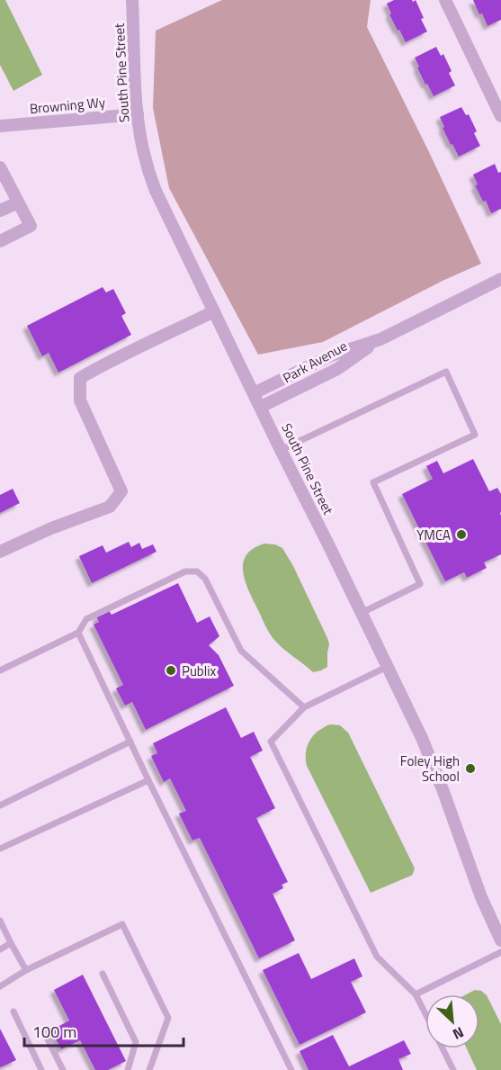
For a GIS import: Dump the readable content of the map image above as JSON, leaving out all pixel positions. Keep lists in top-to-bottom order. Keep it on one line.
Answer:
{"streets":{"street":["South Pine Street","Browning Wy","Park Avenue"]},"crossings":[["South Pine Street","Browning Wy"],["South Pine Street","Park Avenue"]],"places":["YMCA","Publix","Foley High School"],"scale_bar":"100 m","north":"bottom right"}
